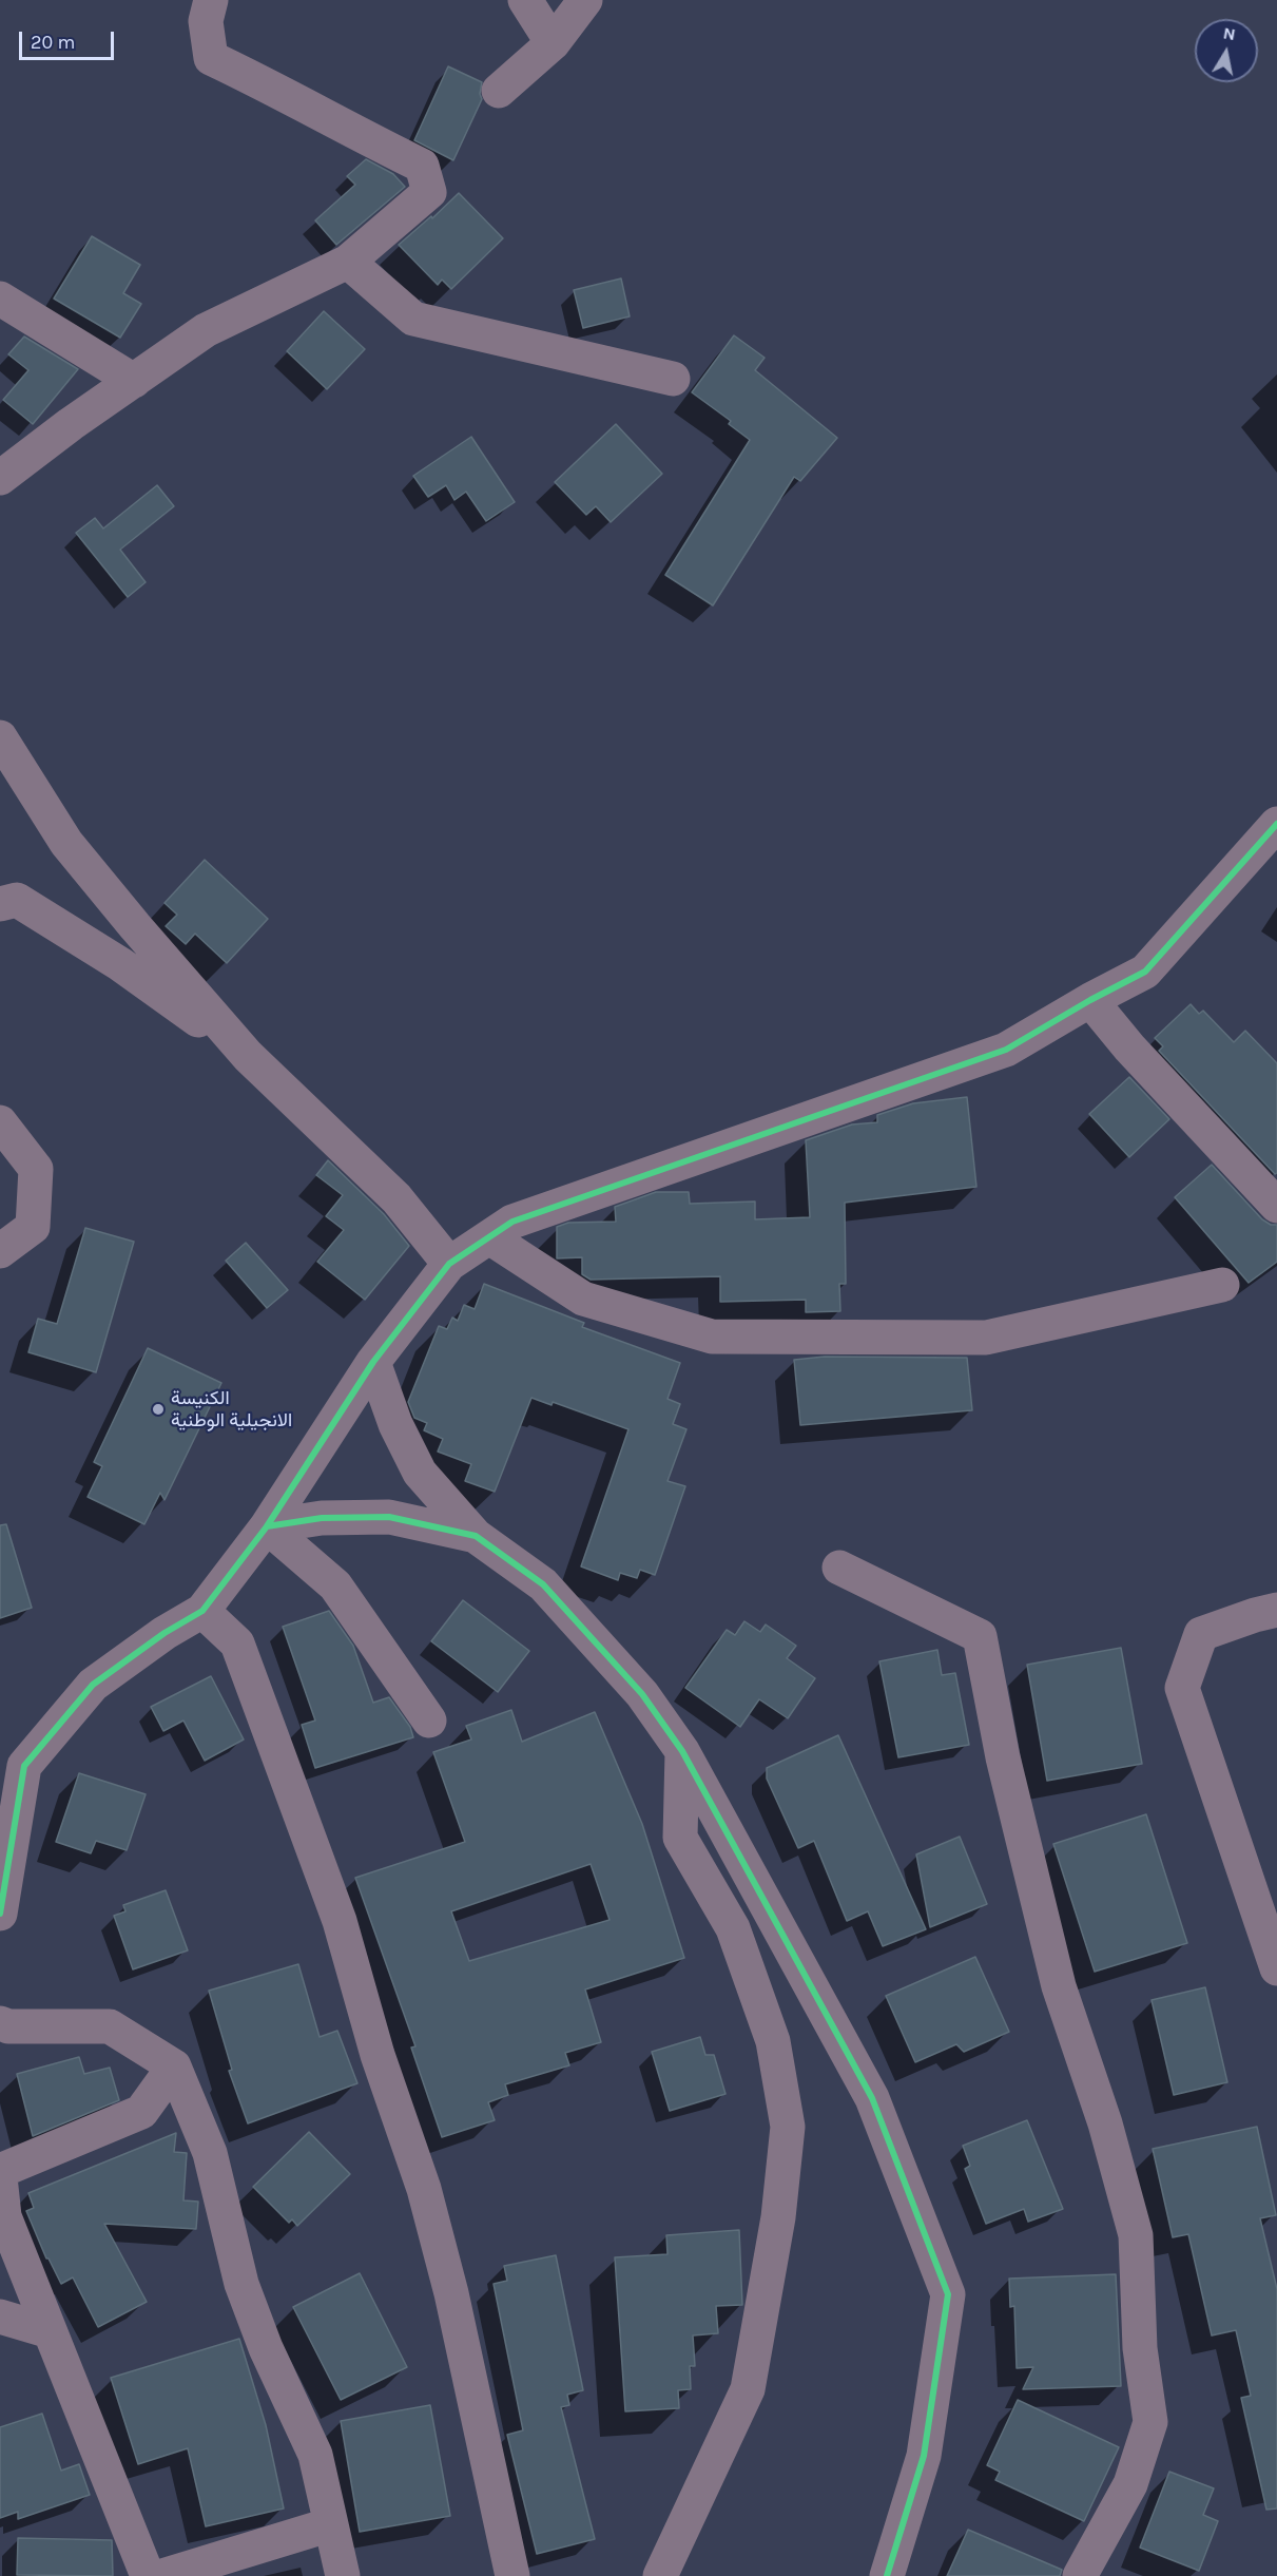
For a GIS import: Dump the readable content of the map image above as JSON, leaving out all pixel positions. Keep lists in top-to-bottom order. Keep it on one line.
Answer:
{"places":["الكنيسة الانجيلية الوطنية"],"scale_bar":"20 m","north":"top"}
